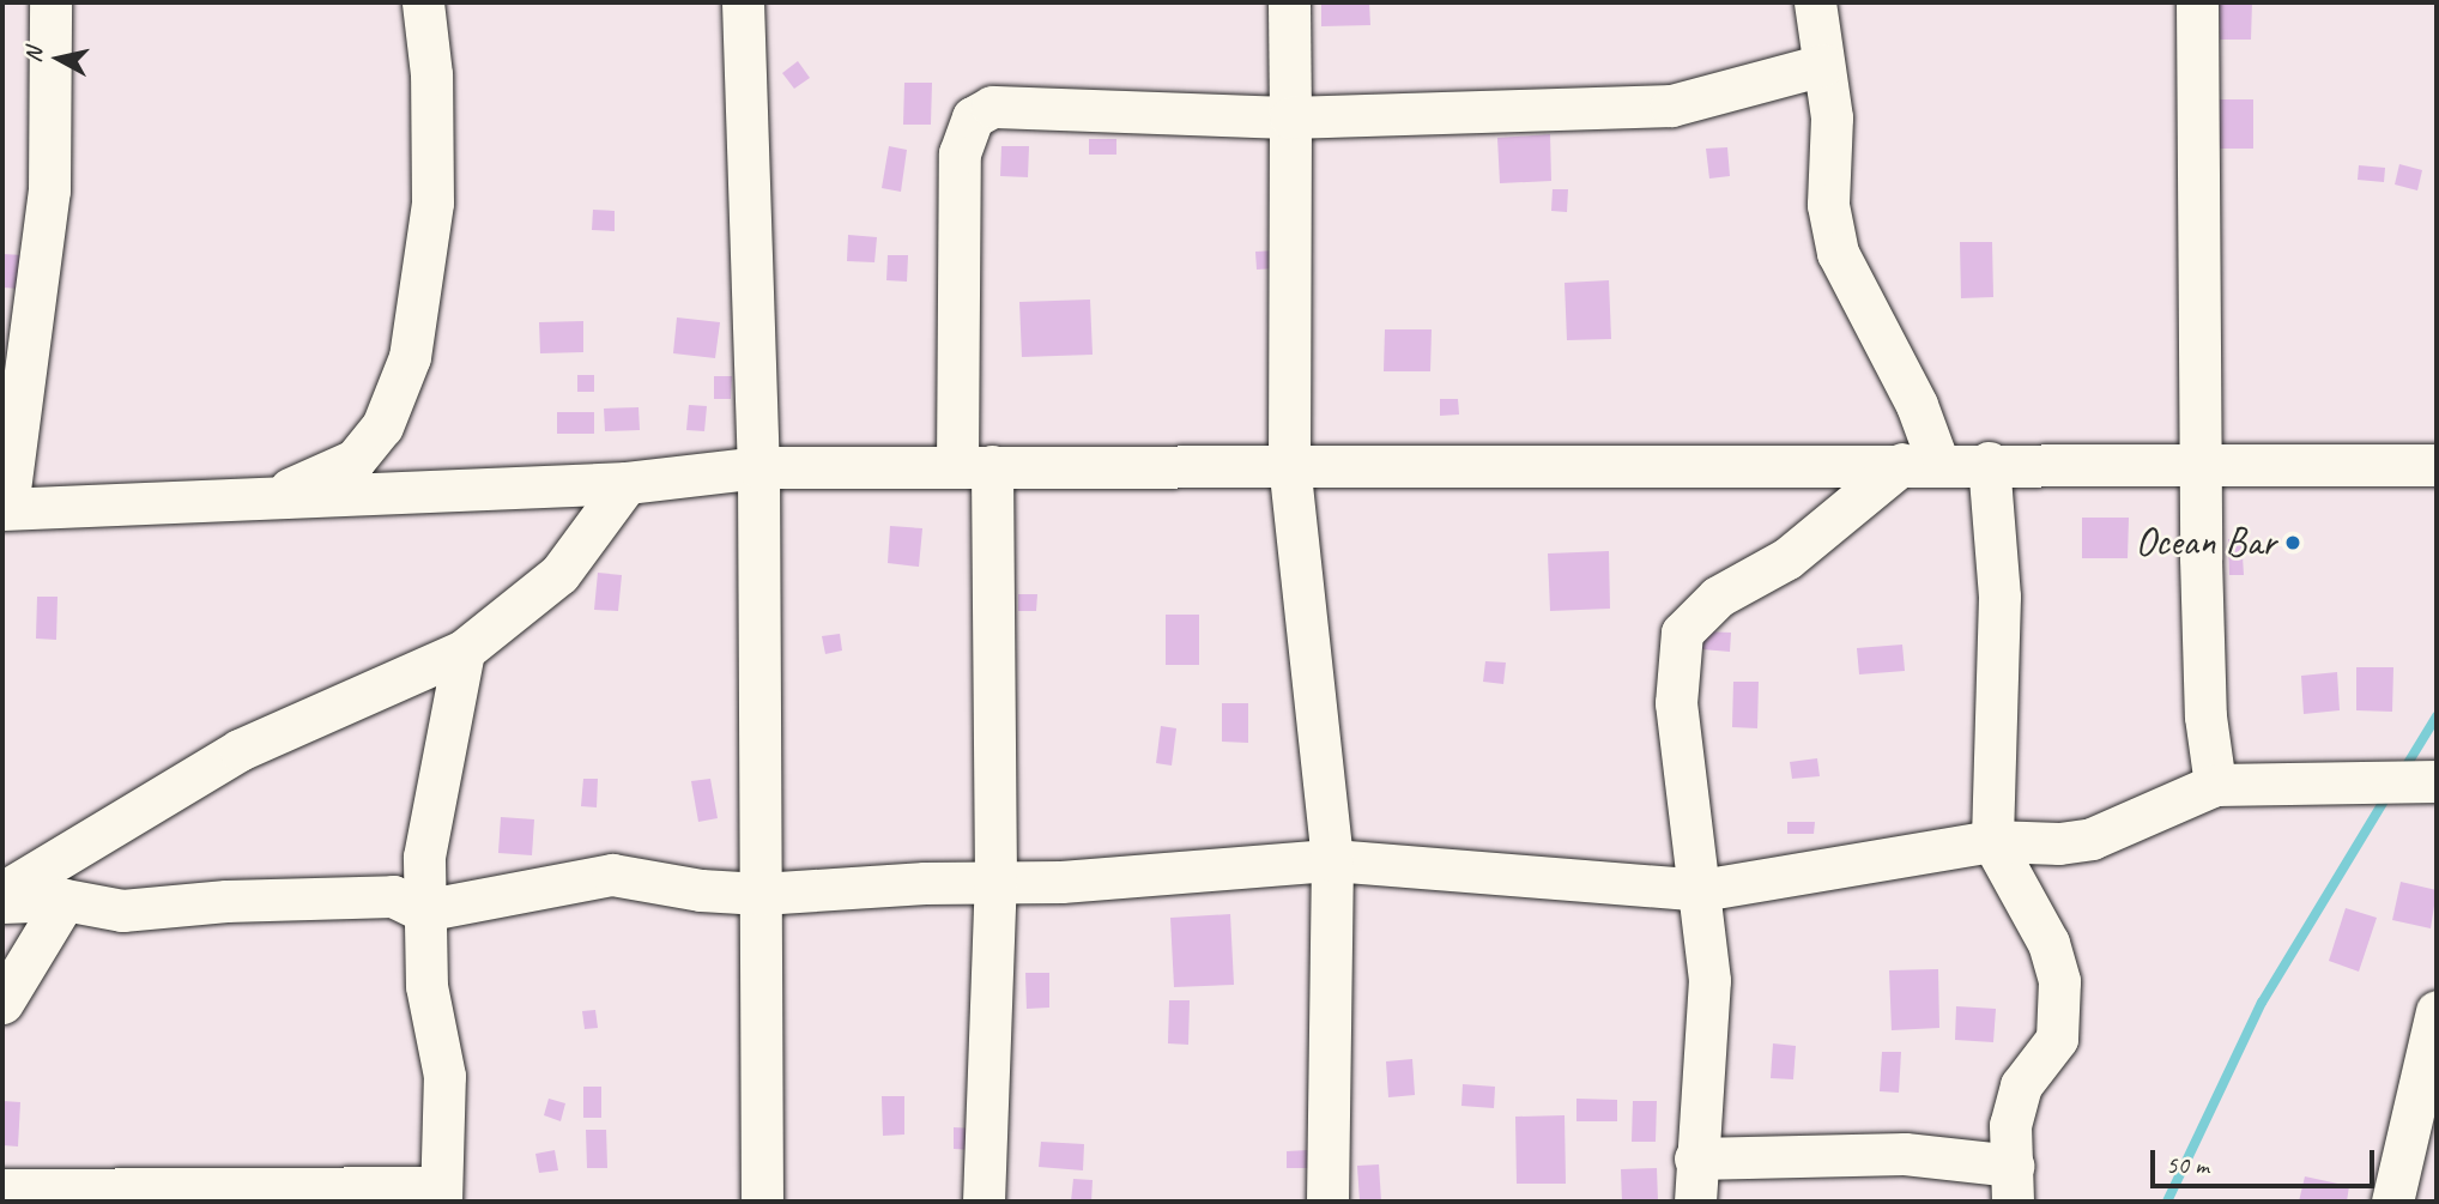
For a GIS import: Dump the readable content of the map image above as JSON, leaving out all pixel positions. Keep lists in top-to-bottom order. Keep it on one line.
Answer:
{"places":["Ocean Bar"],"scale_bar":"50 m","north":"left"}
